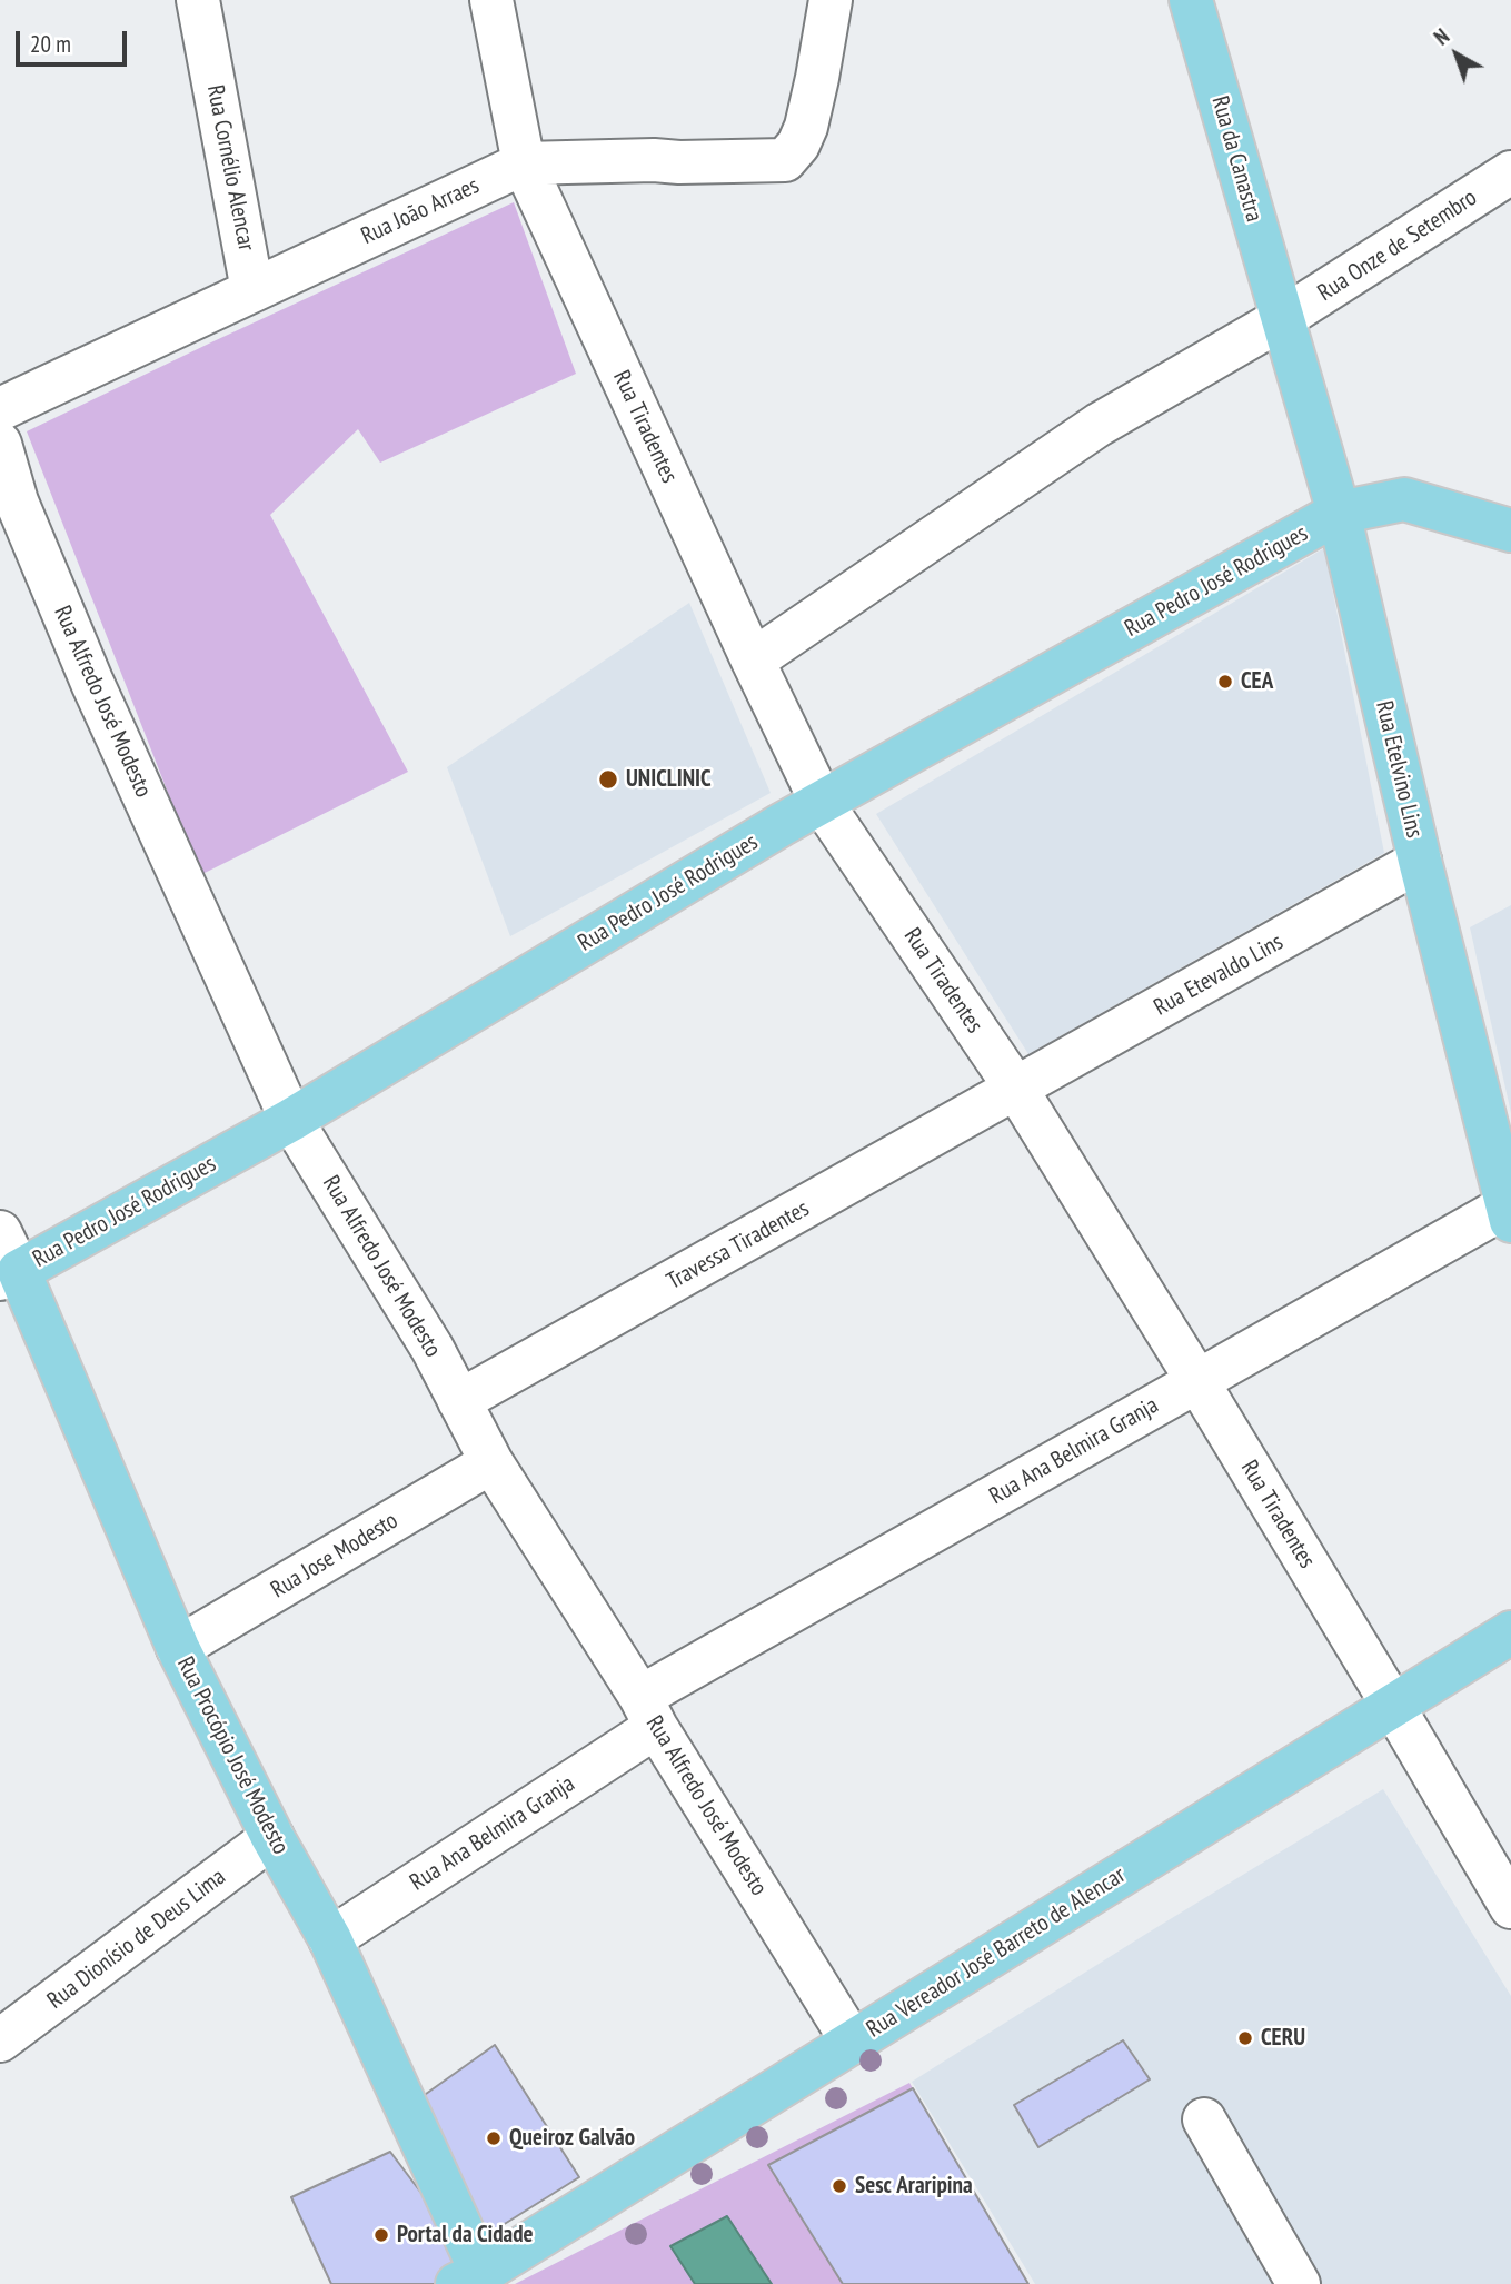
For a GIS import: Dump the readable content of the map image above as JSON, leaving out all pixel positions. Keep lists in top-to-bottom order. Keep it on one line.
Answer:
{"streets":{"main road":["Rua da Canastra","Rua Pedro José Rodrigues","Rua Etelvino Lins","Rua Procópio José Modesto","Rua Vereador José Barreto de Alencar"],"street":["Rua Cornélio Alencar","Rua João Arraes","Rua Onze de Setembro","Rua Tiradentes","Rua Alfredo José Modesto","Rua Etevaldo Lins","Travessa Tiradentes","Rua Ana Belmira Granja","Rua Jose Modesto","Rua Dionísio de Deus Lima"]},"crossings":[["Rua da Canastra","Rua Onze de Setembro"],["Rua da Canastra","Rua Etelvino Lins"],["Rua Cornélio Alencar","Rua João Arraes"],["Rua João Arraes","Rua Tiradentes"],["Rua Onze de Setembro","Rua Tiradentes"],["Rua Onze de Setembro","Rua Etelvino Lins"],["Rua Tiradentes","Rua Pedro José Rodrigues"],["Rua Tiradentes","Rua Etevaldo Lins"],["Rua Tiradentes","Travessa Tiradentes"],["Rua Tiradentes","Rua Ana Belmira Granja"],["Rua Tiradentes","Rua Vereador José Barreto de Alencar"],["Rua Pedro José Rodrigues","Rua Alfredo José Modesto"],["Rua Pedro José Rodrigues","Rua Etelvino Lins"],["Rua Pedro José Rodrigues","Rua Procópio José Modesto"],["Rua Alfredo José Modesto","Travessa Tiradentes"],["Rua Alfredo José Modesto","Rua Ana Belmira Granja"],["Rua Alfredo José Modesto","Rua Jose Modesto"],["Rua Alfredo José Modesto","Rua Vereador José Barreto de Alencar"],["Rua Etelvino Lins","Rua Etevaldo Lins"],["Rua Etelvino Lins","Rua Ana Belmira Granja"],["Rua Etevaldo Lins","Travessa Tiradentes"],["Rua Ana Belmira Granja","Rua Procópio José Modesto"],["Rua Jose Modesto","Rua Procópio José Modesto"],["Rua Procópio José Modesto","Rua Dionísio de Deus Lima"],["Rua Procópio José Modesto","Rua Vereador José Barreto de Alencar"]],"places":["CEA","UNICLINIC","CERU","Queiroz Galvão","Sesc Araripina","Portal da Cidade"],"scale_bar":"20 m","north":"top left"}
